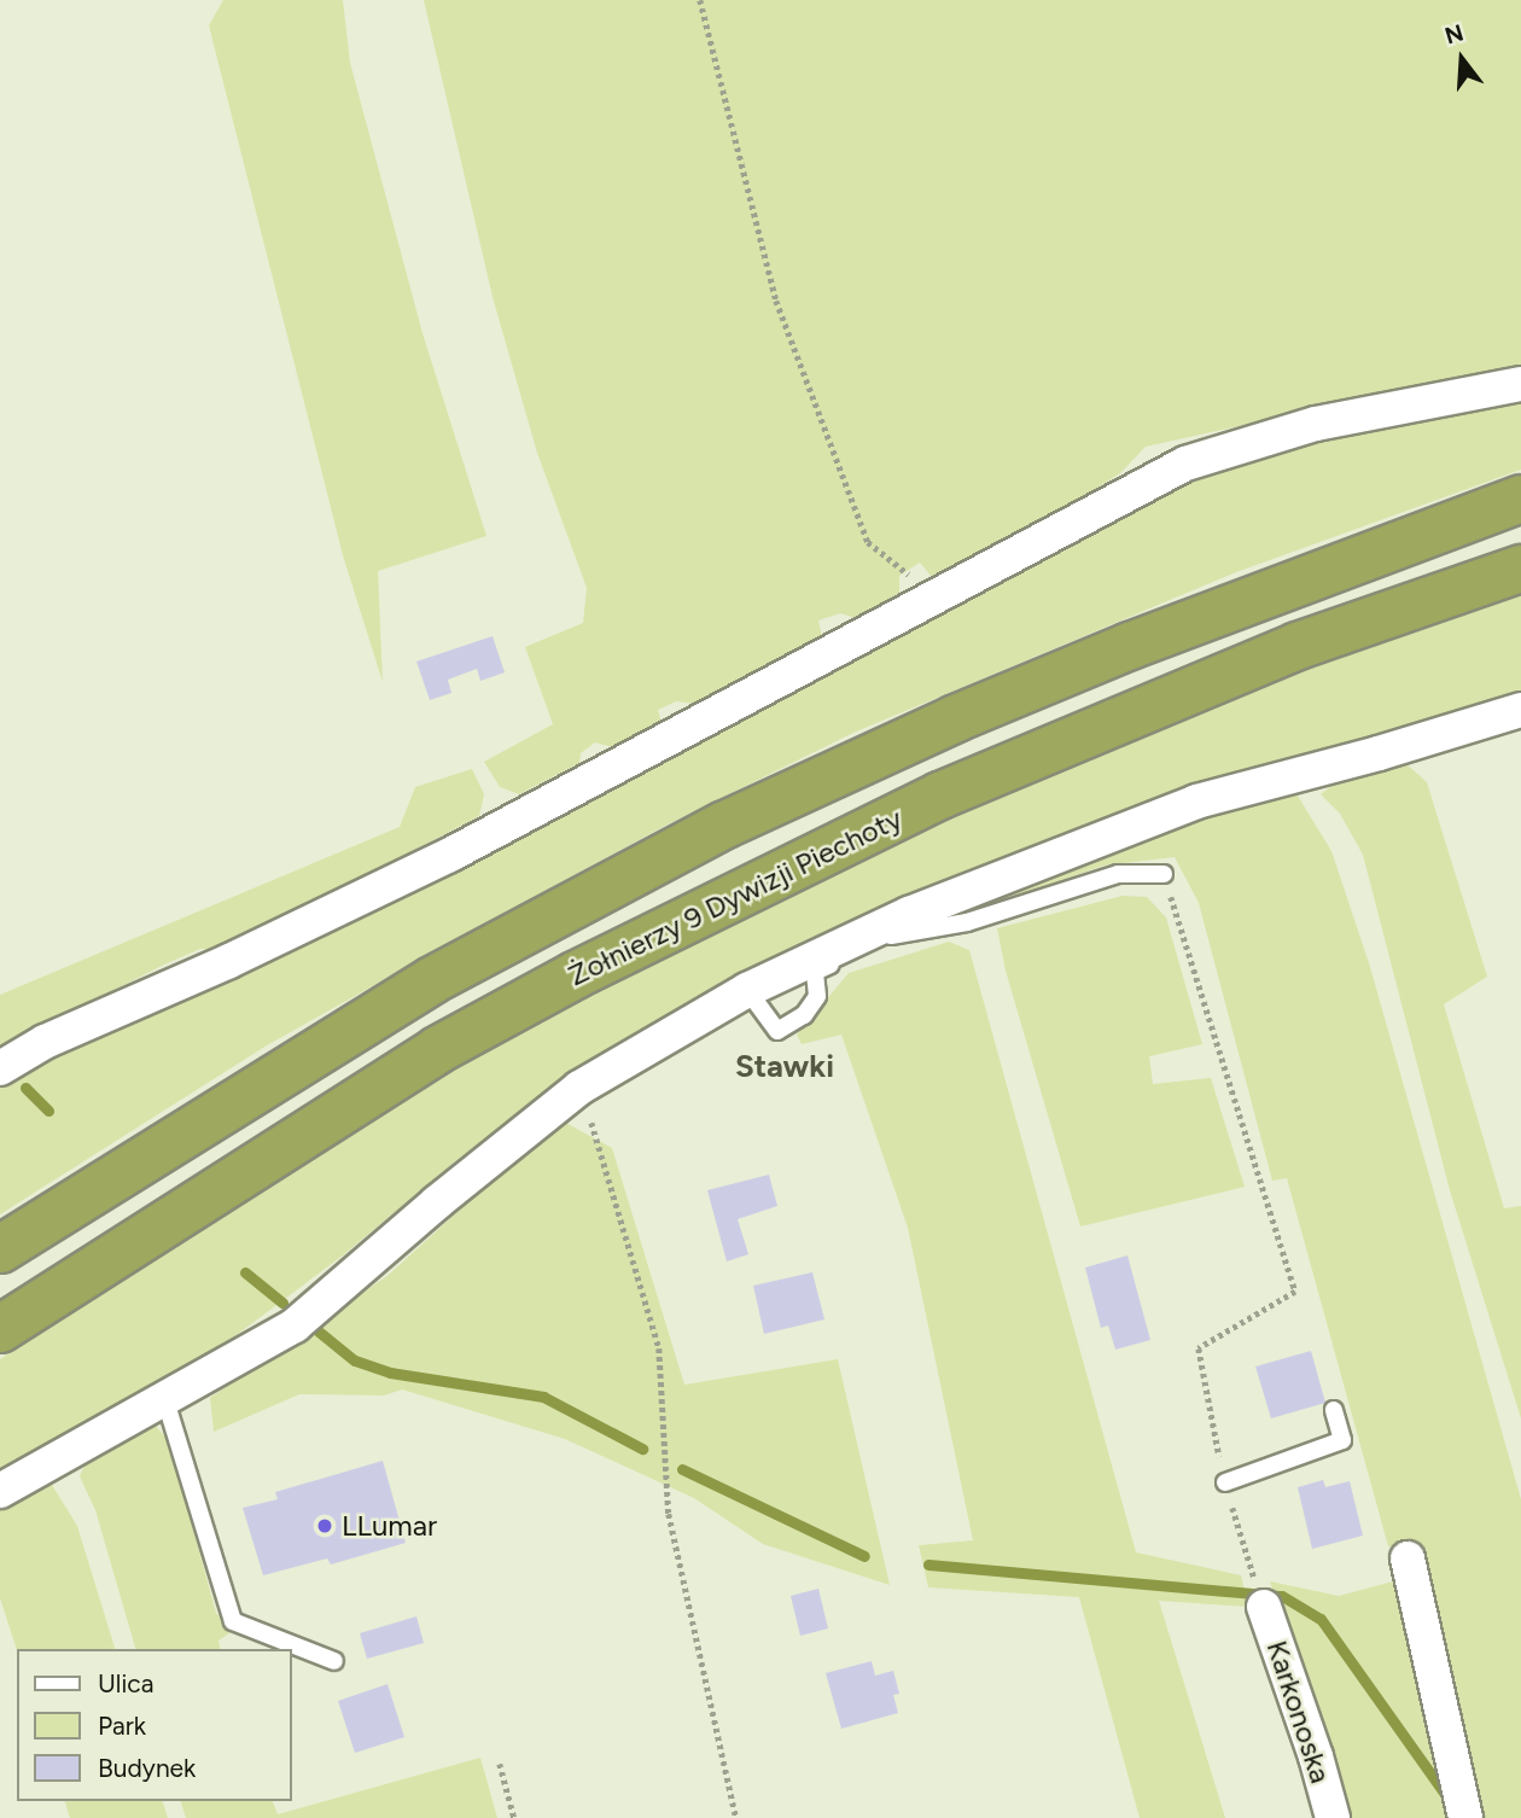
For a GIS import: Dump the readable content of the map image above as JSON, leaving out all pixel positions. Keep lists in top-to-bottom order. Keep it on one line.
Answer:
{"streets":{"highway":["Żołnierzy 9 Dywizji Piechoty"],"street":["Karkonoska"]},"districts":["Stawki"],"places":["LLumar"],"legend":["Ulica","Park","Budynek"],"north":"top"}
